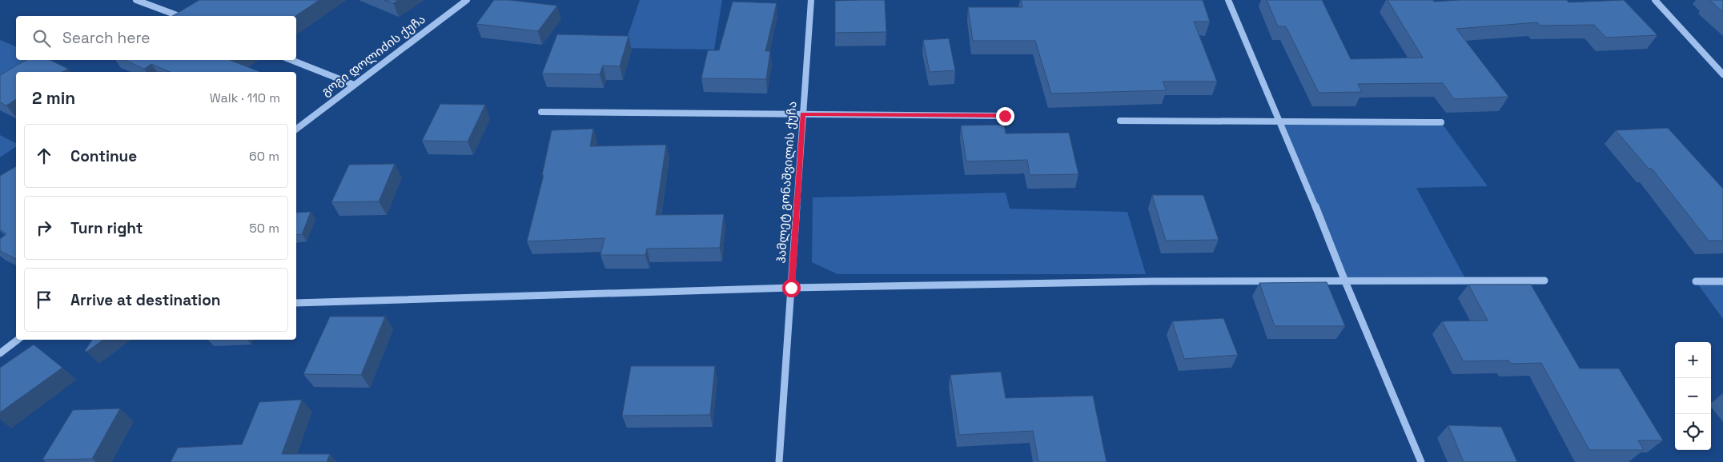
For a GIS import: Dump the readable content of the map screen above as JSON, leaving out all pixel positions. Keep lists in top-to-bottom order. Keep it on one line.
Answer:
{"streets":{"street":["გოგი დოლიძის ქუჩა","ჰამლეტ გონაშვილის ქუჩა"]},"page":{"search":"Search here","heading":["2 min","Walk · 110 m"],"list":[["Continue","60 m"],["Turn right","50 m"],"Arrive at destination"],"map_buttons":["+","−"]}}
